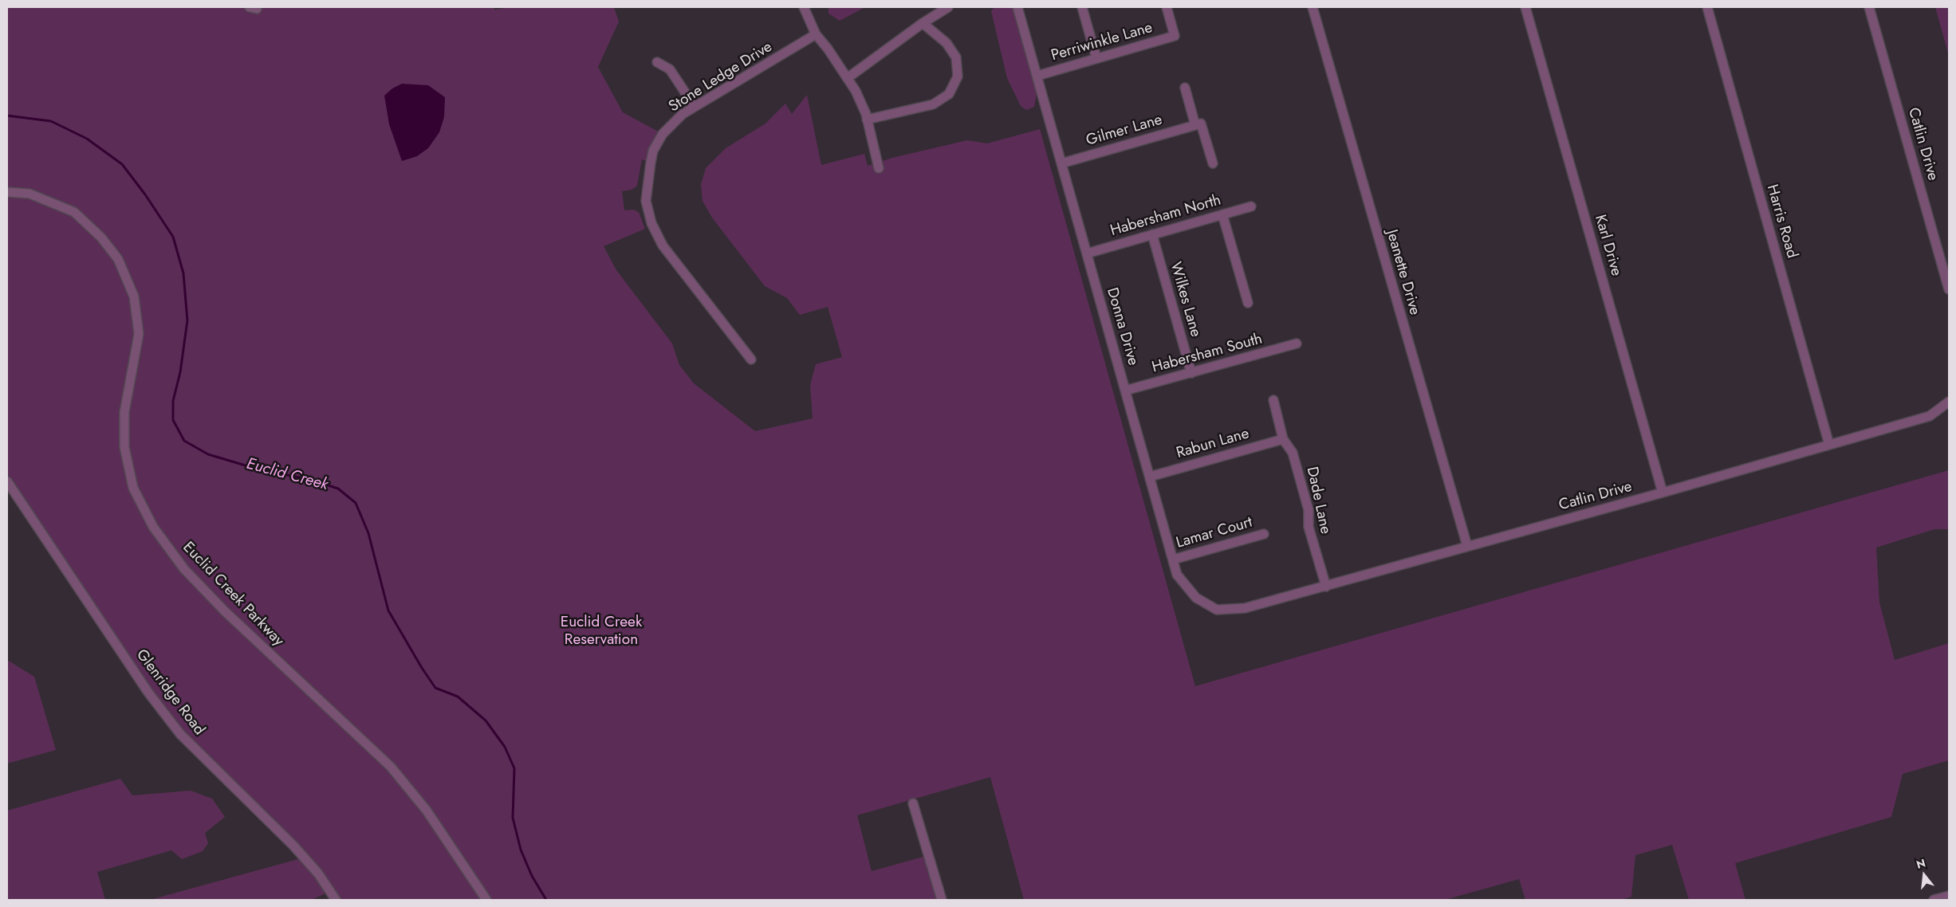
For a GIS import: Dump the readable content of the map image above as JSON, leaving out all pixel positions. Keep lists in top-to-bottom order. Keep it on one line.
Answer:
{"streets":{"street":["Perriwinkle Lane","Stone Ledge Drive","Gilmer Lane","Catlin Drive","Habersham North","Harris Road","Karl Drive","Jeanette Drive","Wilkes Lane","Donna Drive","Habersham South","Rabun Lane","Dade Lane","Lamar Court","Euclid Creek Parkway","Glenridge Road"]},"crossings":[["Perriwinkle Lane","Donna Drive"],["Gilmer Lane","Donna Drive"],["Catlin Drive","Harris Road"],["Catlin Drive","Karl Drive"],["Catlin Drive","Jeanette Drive"],["Catlin Drive","Donna Drive"],["Catlin Drive","Dade Lane"],["Habersham North","Wilkes Lane"],["Habersham North","Donna Drive"],["Wilkes Lane","Habersham South"],["Donna Drive","Habersham South"],["Donna Drive","Rabun Lane"],["Donna Drive","Lamar Court"],["Rabun Lane","Dade Lane"]],"water":["Euclid Creek"],"parks":["Euclid Creek Reservation"],"north":"top"}
